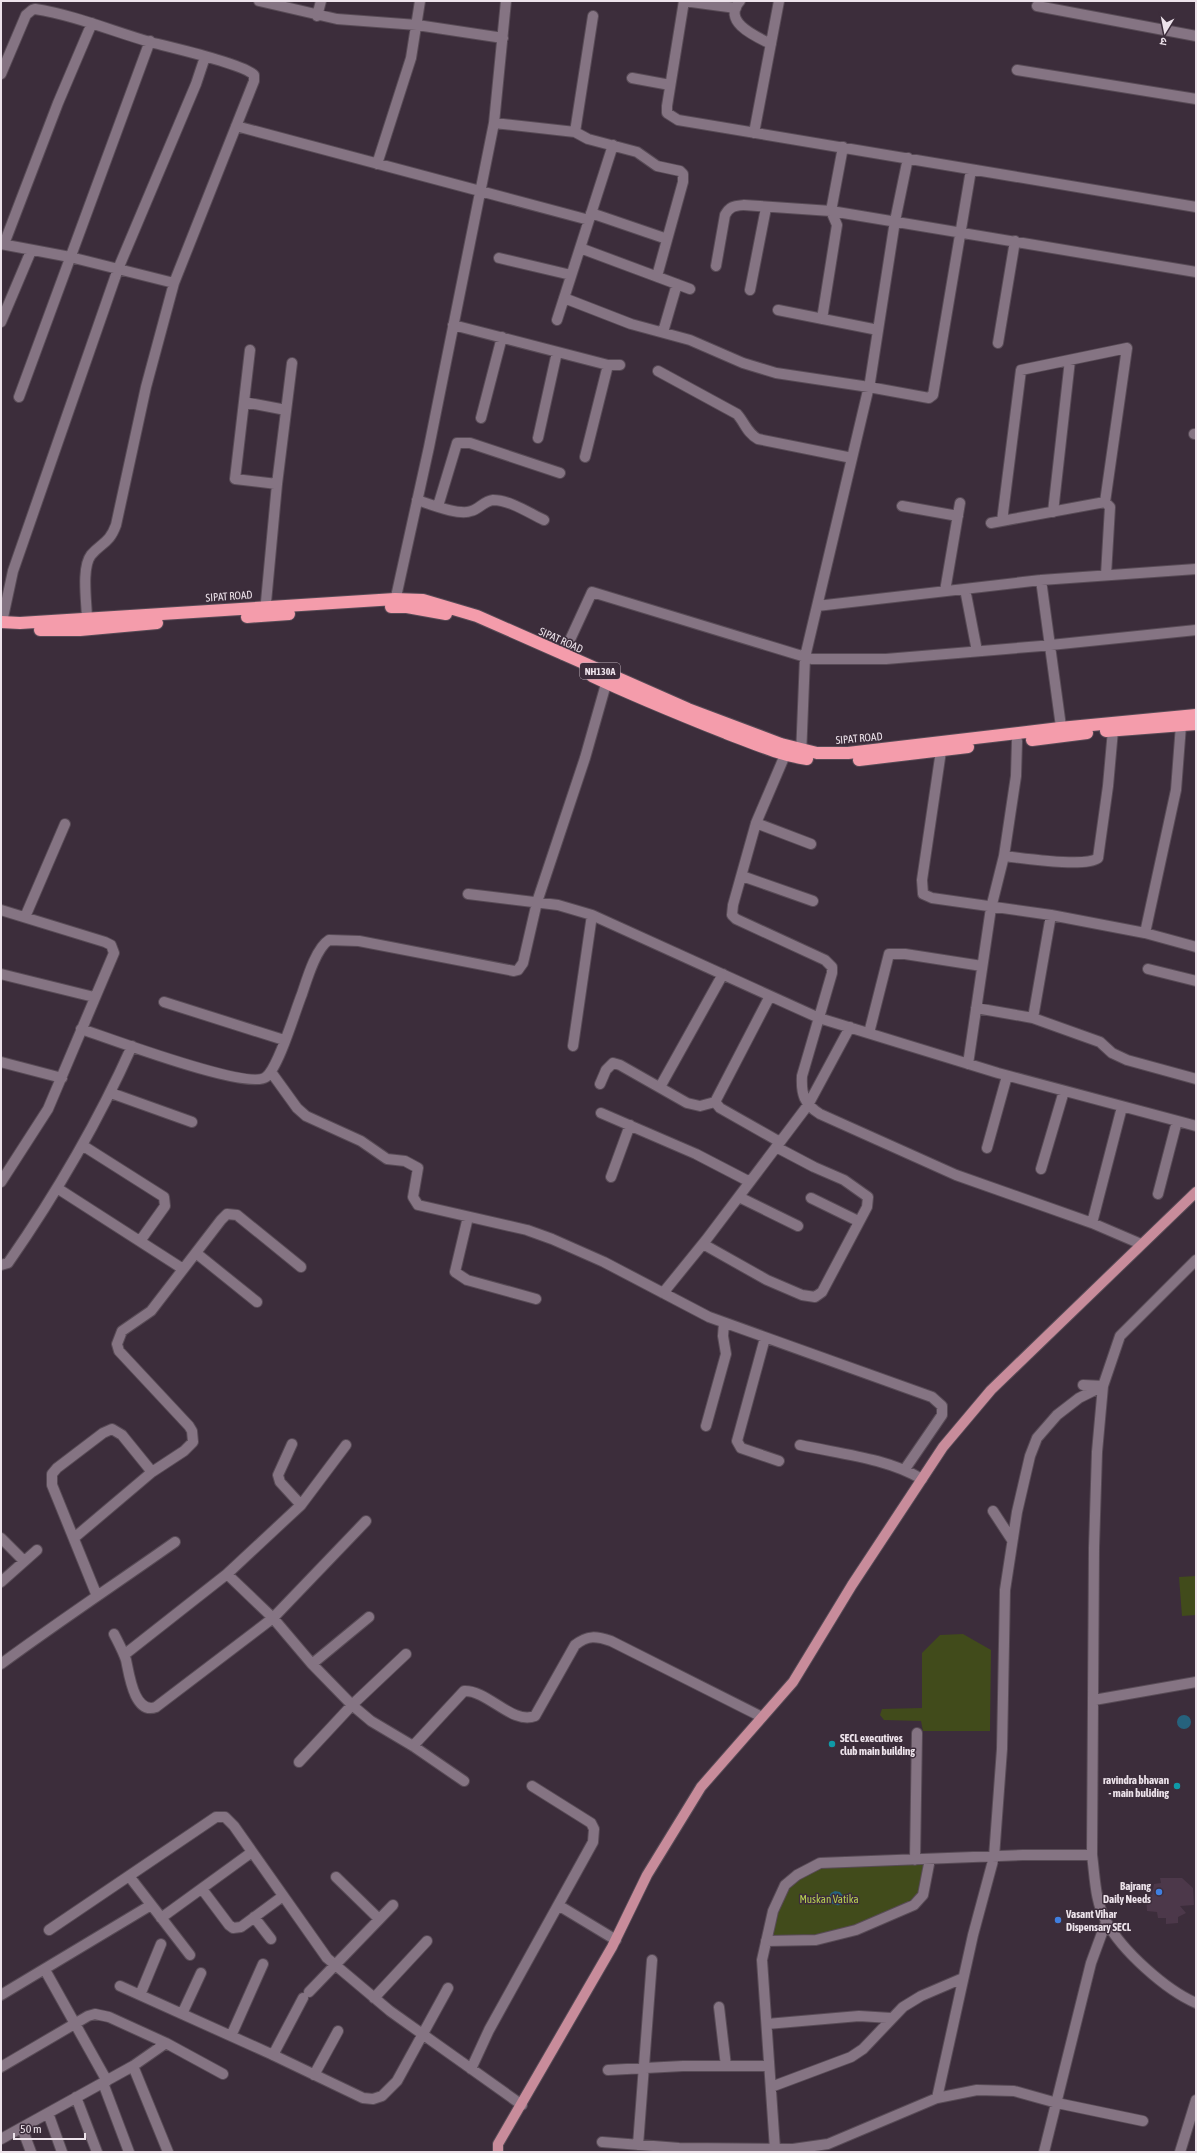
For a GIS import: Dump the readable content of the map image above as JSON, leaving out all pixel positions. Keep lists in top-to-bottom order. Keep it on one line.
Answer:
{"streets":{"highway":["SIPAT ROAD","NH130A"]},"parks":["Muskan Vatika"],"places":["SECL executives club main building","ravindra bhavan - main buliding","Bajrang Daily Needs","Vasant Vihar Dispensary SECL"],"scale_bar":"50 m","north":"bottom"}
